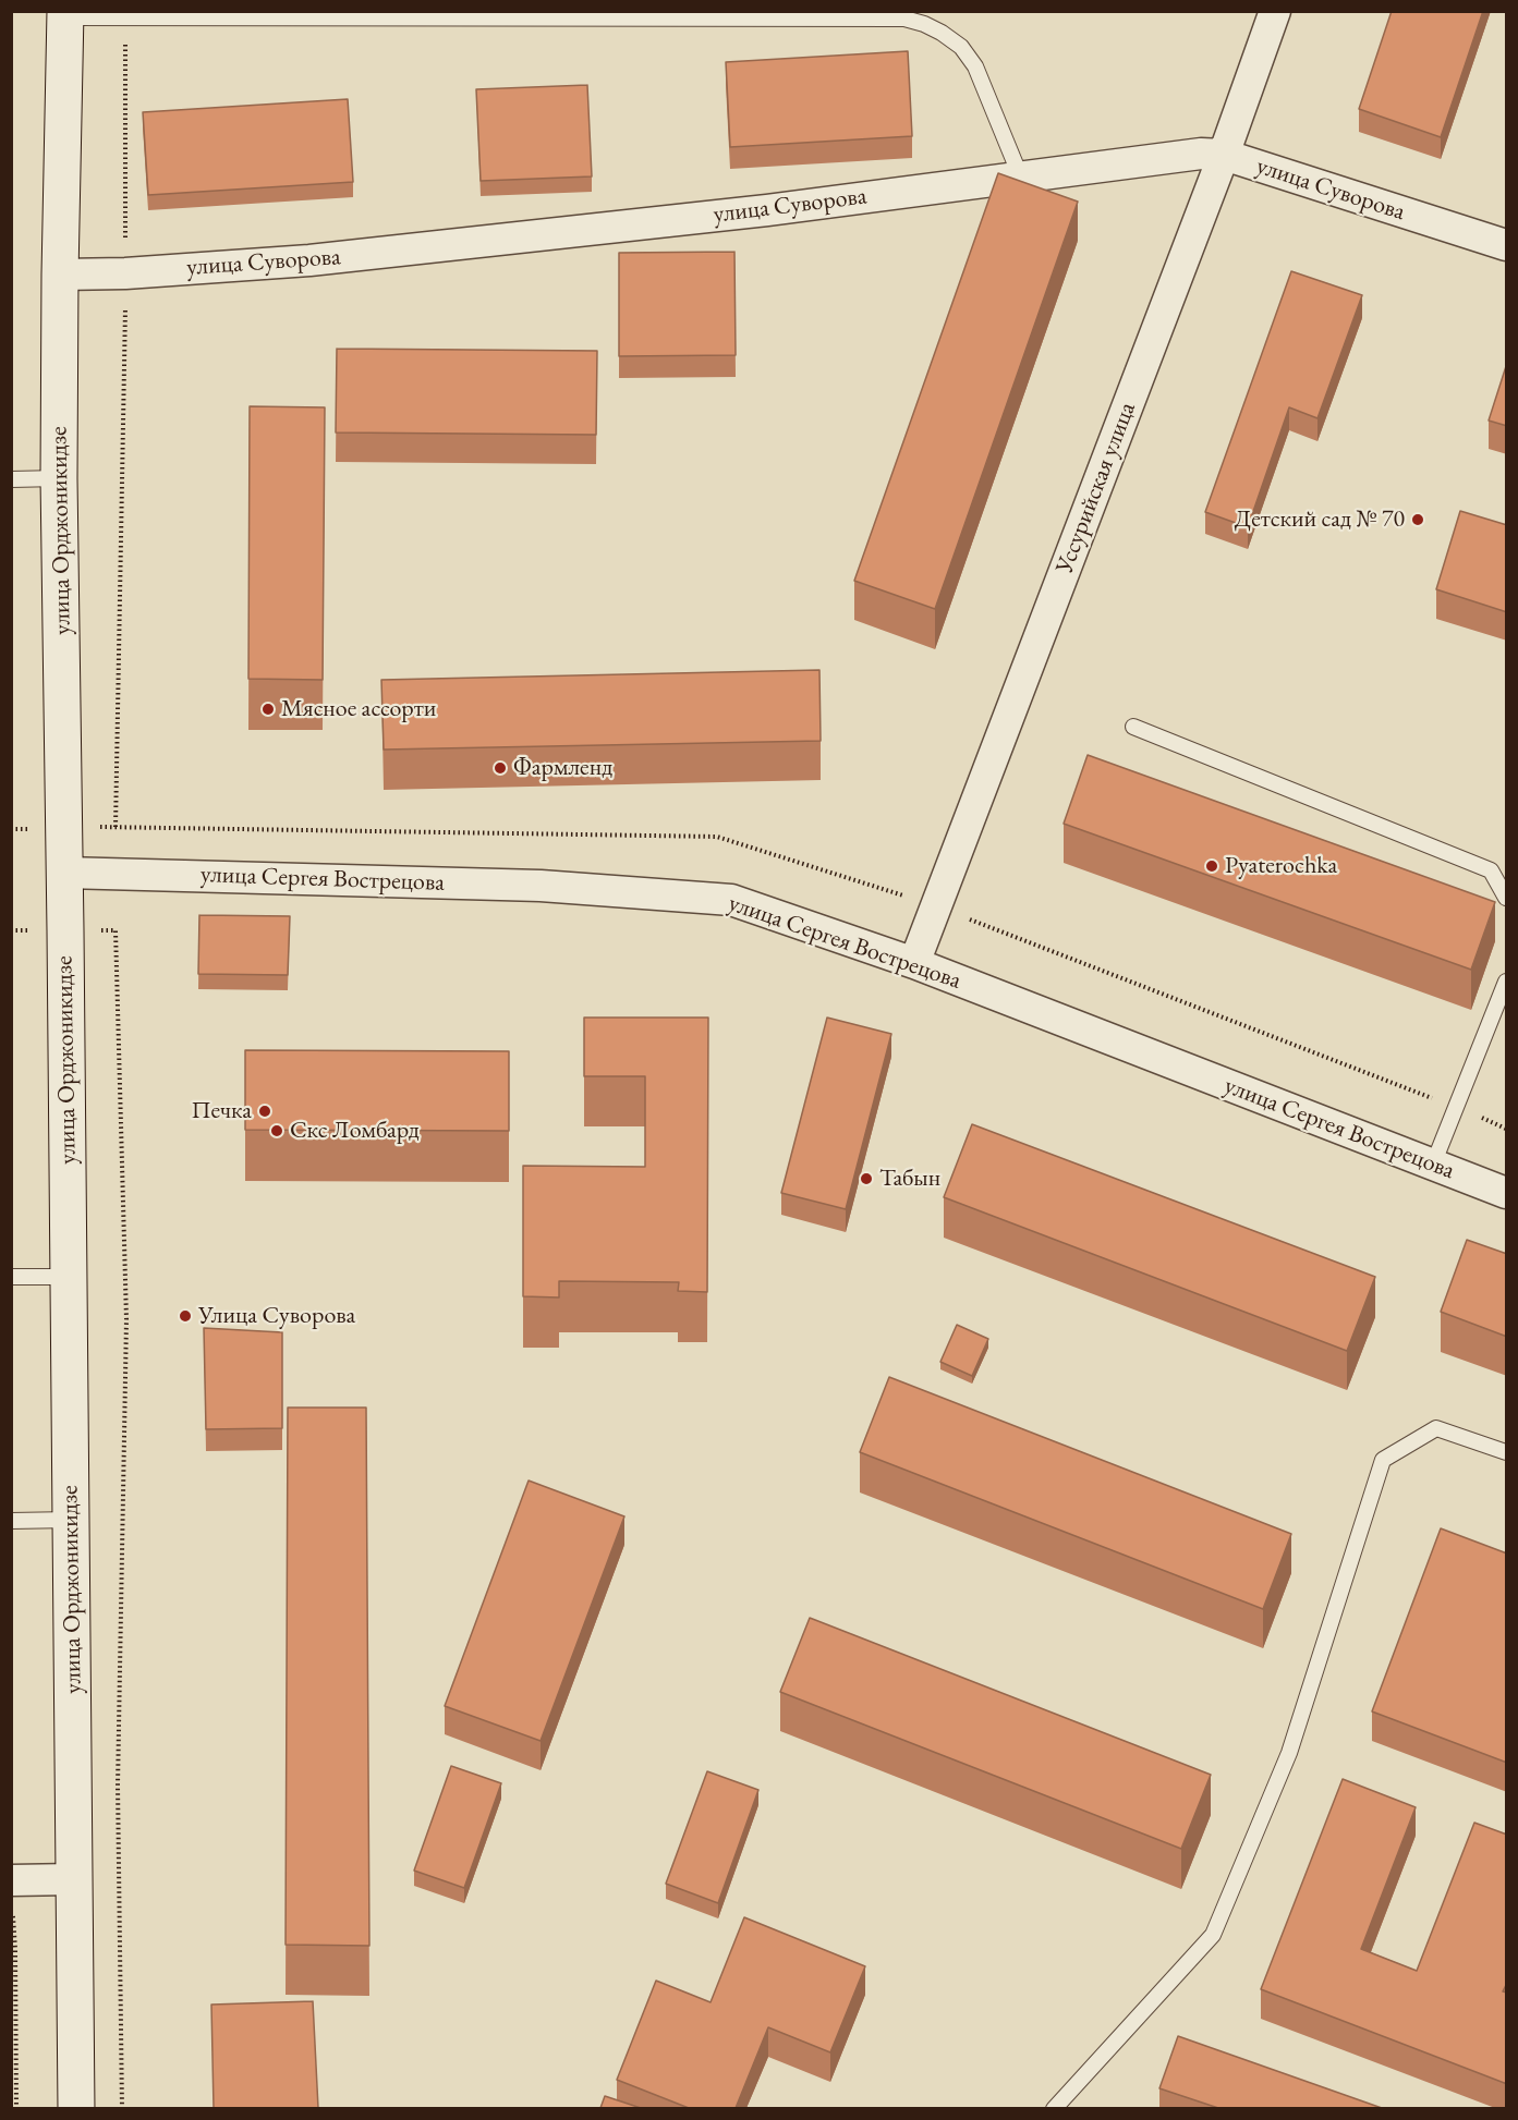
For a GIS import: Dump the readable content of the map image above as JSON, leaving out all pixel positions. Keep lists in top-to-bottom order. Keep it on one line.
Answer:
{"streets":{"main road":["улица Орджоникидзе"],"street":["улица Суворова","Уссурийская улица","улица Сергея Вострецова"]},"crossings":[["улица Суворова","Уссурийская улица"],["улица Суворова","улица Орджоникидзе"],["Уссурийская улица","улица Сергея Вострецова"],["улица Орджоникидзе","улица Сергея Вострецова"]],"places":["Детский сад № 70","Мясное ассорти","Фармленд","Pyaterochka","Печка","Скс Ломбард","Табын","Улица Суворова"]}
